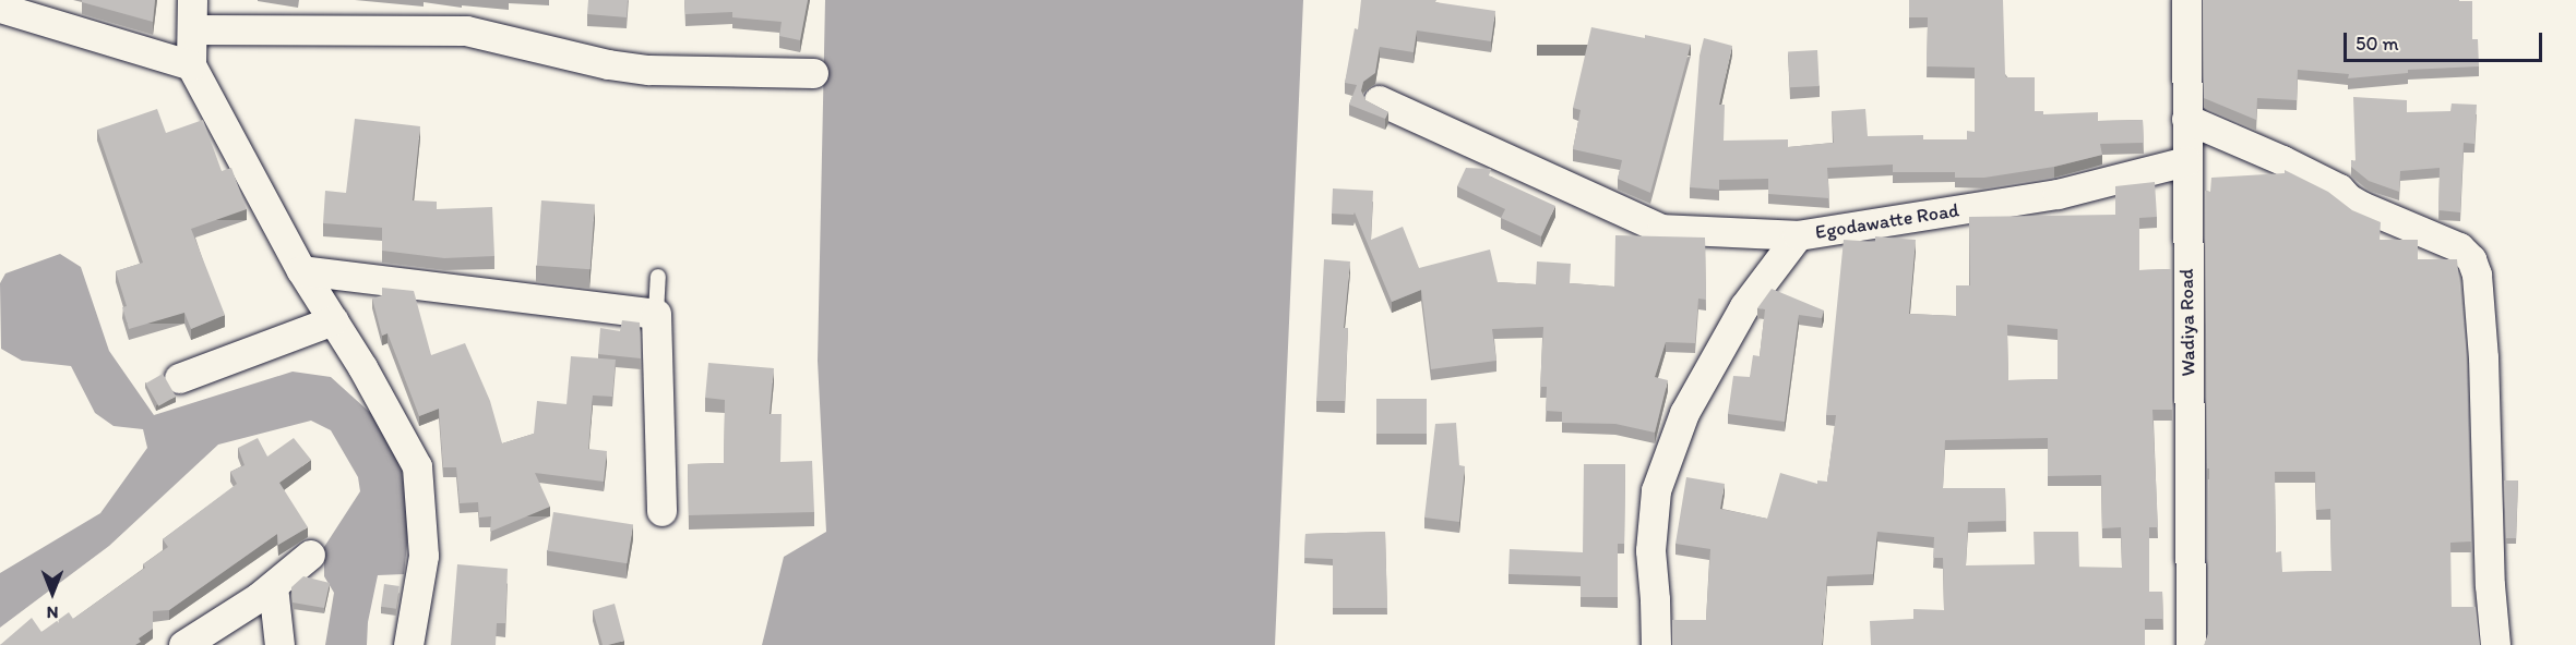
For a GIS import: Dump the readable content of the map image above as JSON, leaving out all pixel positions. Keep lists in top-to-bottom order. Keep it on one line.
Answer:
{"streets":{"street":["Egodawatte Road","Wadiya Road"]},"crossings":[["Egodawatte Road","Wadiya Road"]],"scale_bar":"50 m","north":"bottom"}
